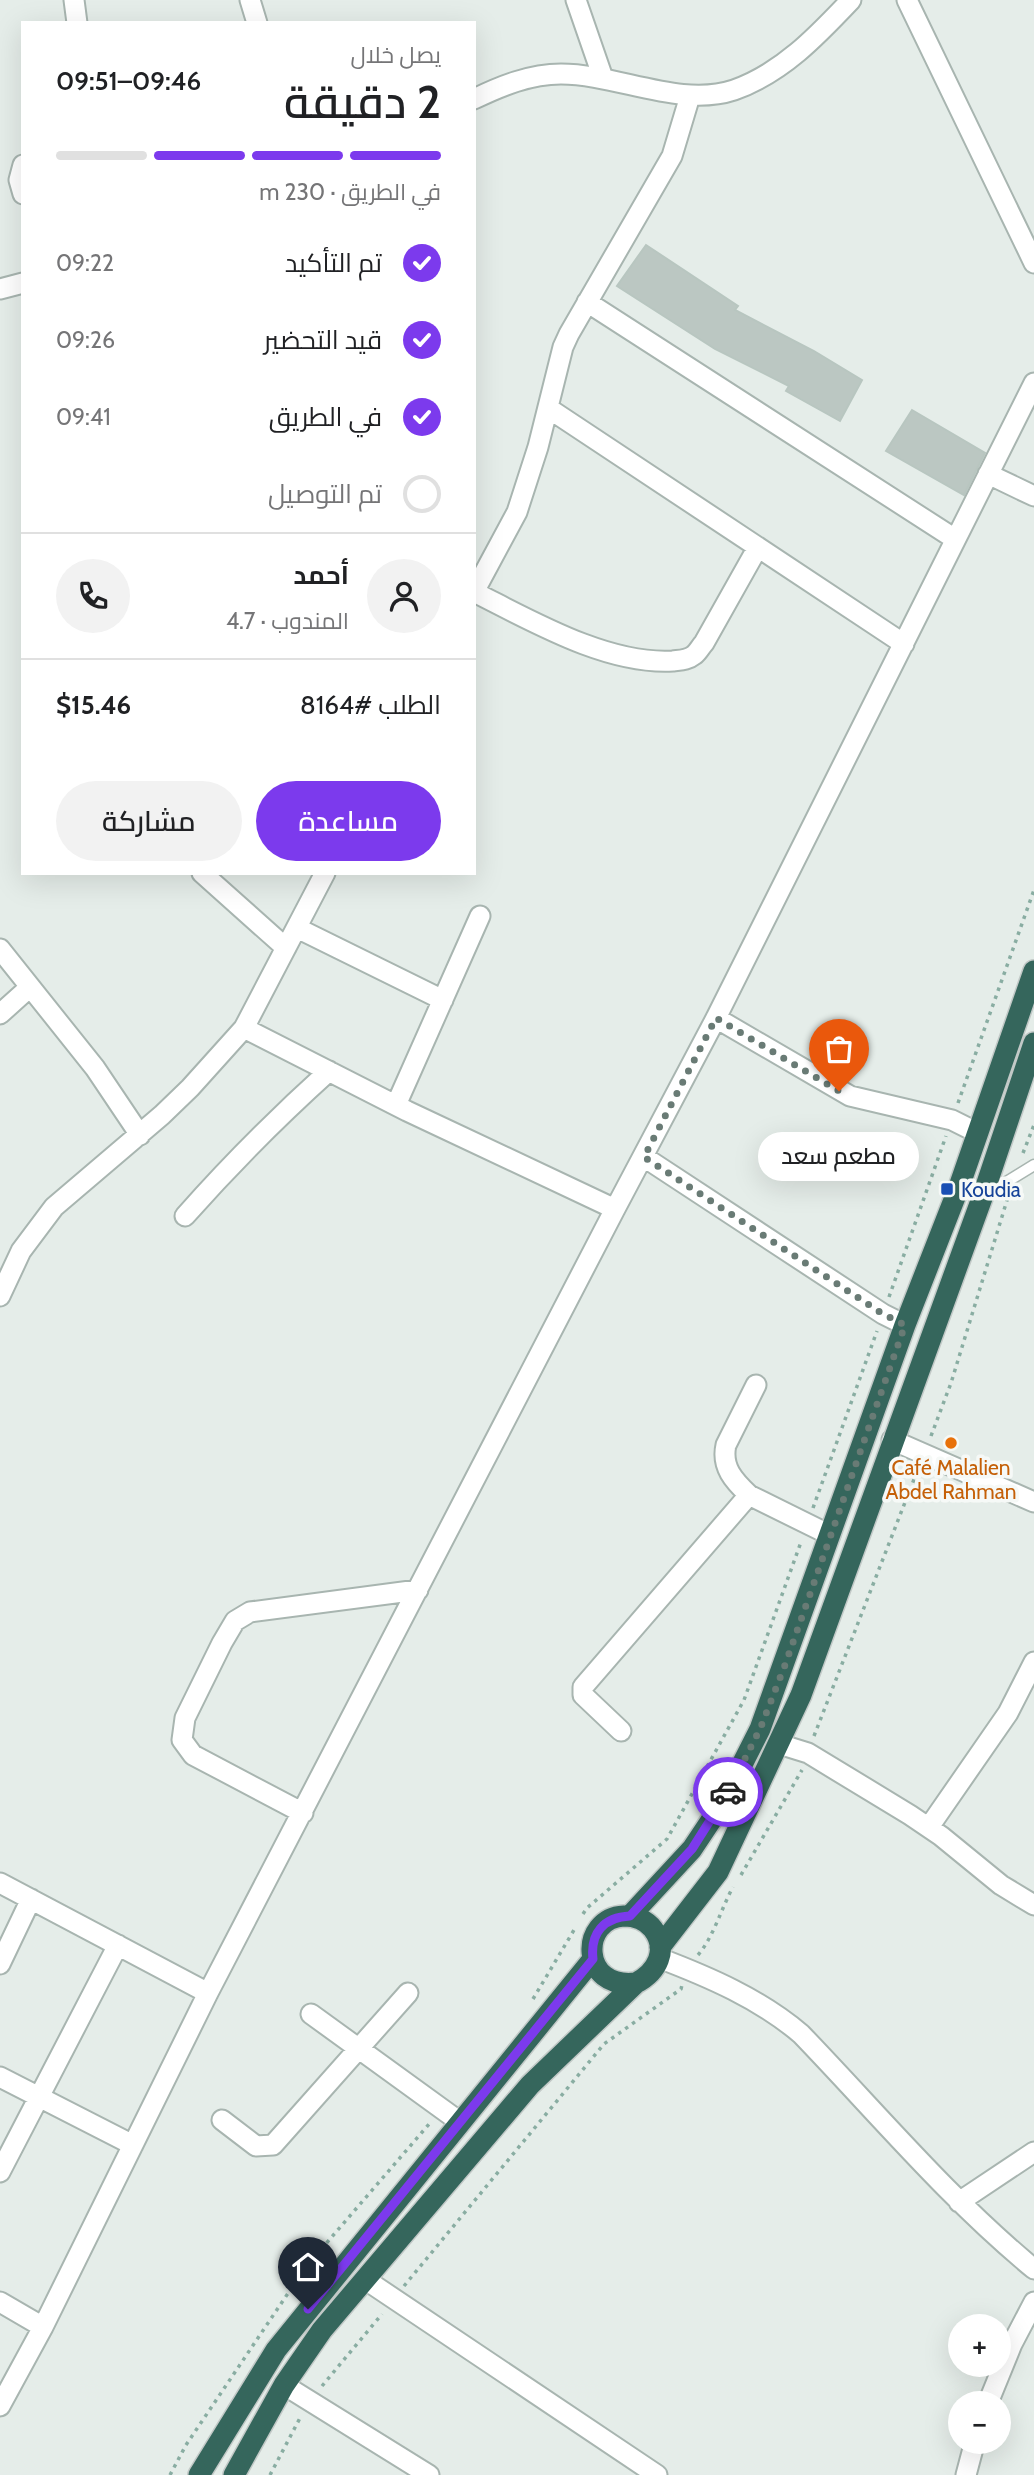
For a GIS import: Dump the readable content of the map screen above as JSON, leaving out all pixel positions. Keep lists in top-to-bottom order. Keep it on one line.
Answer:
{"places":{"other":["مطعم سعد","Café Malalien Abdel Rahman"],"transit":["Koudia"]},"page":{"heading":["2 دقيقة","يصل خلال","09:46–09:51"],"panel":["أحمد","المندوب · 4.7","الطلب #8164","$15.46"],"bar":"في الطريق · 230 m","list":[["تم التأكيد","09:22"],["قيد التحضير","09:26"],["في الطريق","09:41"],"تم التوصيل"],"buttons":["مساعدة","مشاركة"],"bubble":"مطعم سعد","map_buttons":["+","−"]}}
